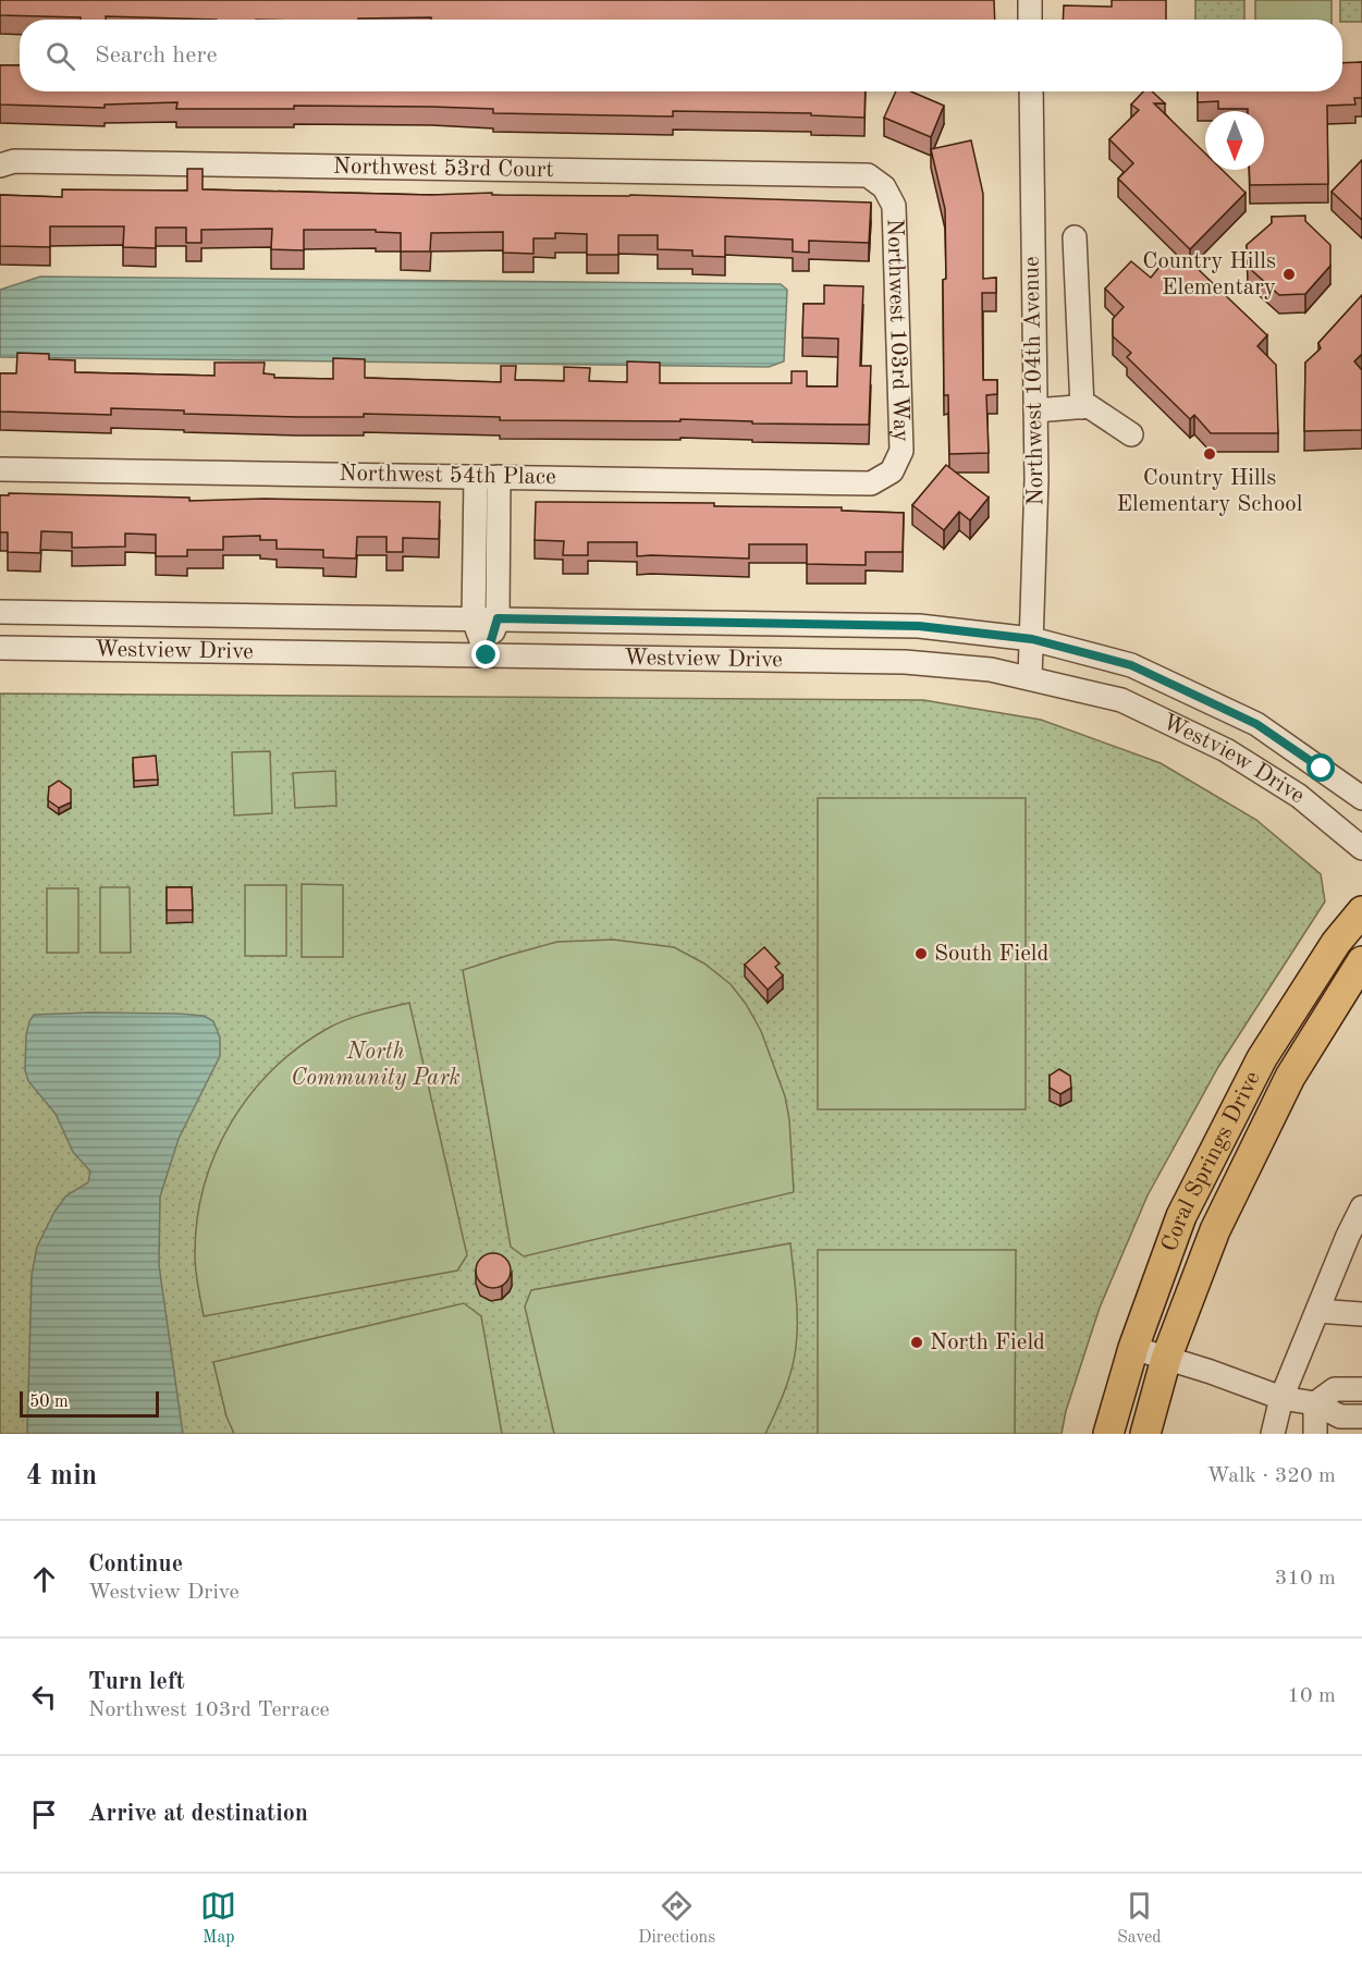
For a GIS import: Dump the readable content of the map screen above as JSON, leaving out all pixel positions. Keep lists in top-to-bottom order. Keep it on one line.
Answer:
{"streets":{"main road":["Coral Springs Drive"],"street":["Northwest 53rd Court","Northwest 103rd Way","Northwest 104th Avenue","Northwest 54th Place","Westview Drive"]},"crossings":[["Northwest 53rd Court","Northwest 103rd Way"],["Northwest 103rd Way","Northwest 54th Place"],["Northwest 104th Avenue","Westview Drive"]],"parks":["North Community Park"],"places":["Country Hills Elementary","Country Hills Elementary School","South Field","North Field"],"scale_bar":"50 m","north":"bottom","page":{"search":"Search here","scale":"50 m","heading":["4 min","Walk · 320 m"],"list":[["Continue","Westview Drive","310 m"],["Turn left","Northwest 103rd Terrace","10 m"],"Arrive at destination"],"nav":["Map","Directions","Saved"]}}
